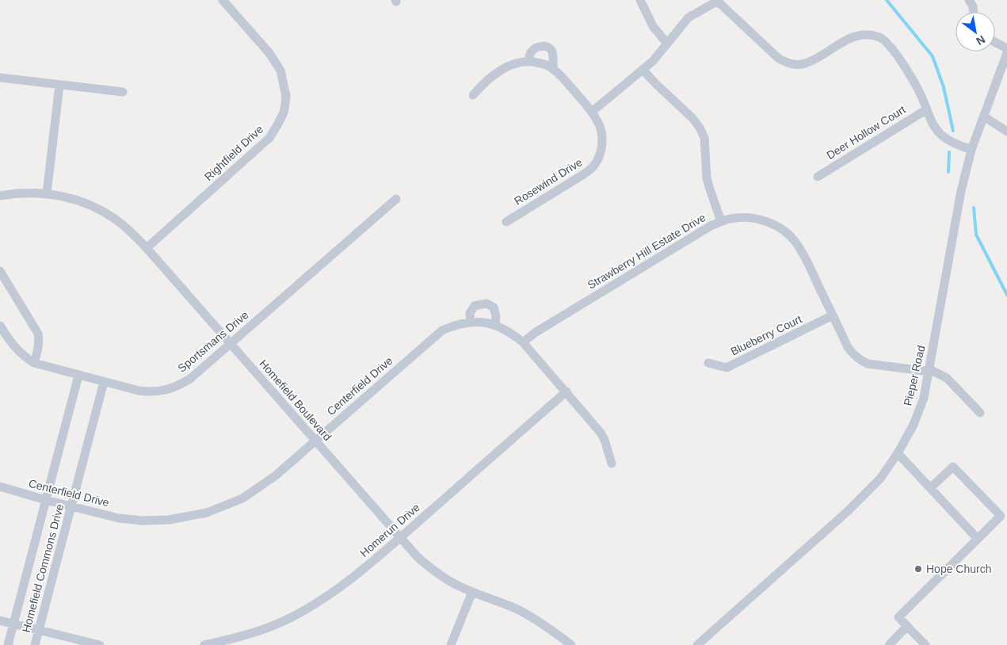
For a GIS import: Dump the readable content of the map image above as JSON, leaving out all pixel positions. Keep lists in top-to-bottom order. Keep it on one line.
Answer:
{"streets":{"street":["Deer Hollow Court","Rightfield Drive","Rosewind Drive","Strawberry Hill Estate Drive","Blueberry Court","Sportsmans Drive","Pieper Road","Centerfield Drive","Homefield Boulevard","Homerun Drive","Homefield Commons Drive"]},"crossings":[["Rightfield Drive","Homefield Boulevard"],["Strawberry Hill Estate Drive","Blueberry Court"],["Strawberry Hill Estate Drive","Pieper Road"],["Strawberry Hill Estate Drive","Centerfield Drive"],["Sportsmans Drive","Homefield Boulevard"],["Sportsmans Drive","Homefield Commons Drive"],["Centerfield Drive","Homefield Boulevard"],["Centerfield Drive","Homerun Drive"],["Centerfield Drive","Homefield Commons Drive"],["Homefield Boulevard","Homerun Drive"]],"places":["Hope Church"],"north":"bottom right"}
